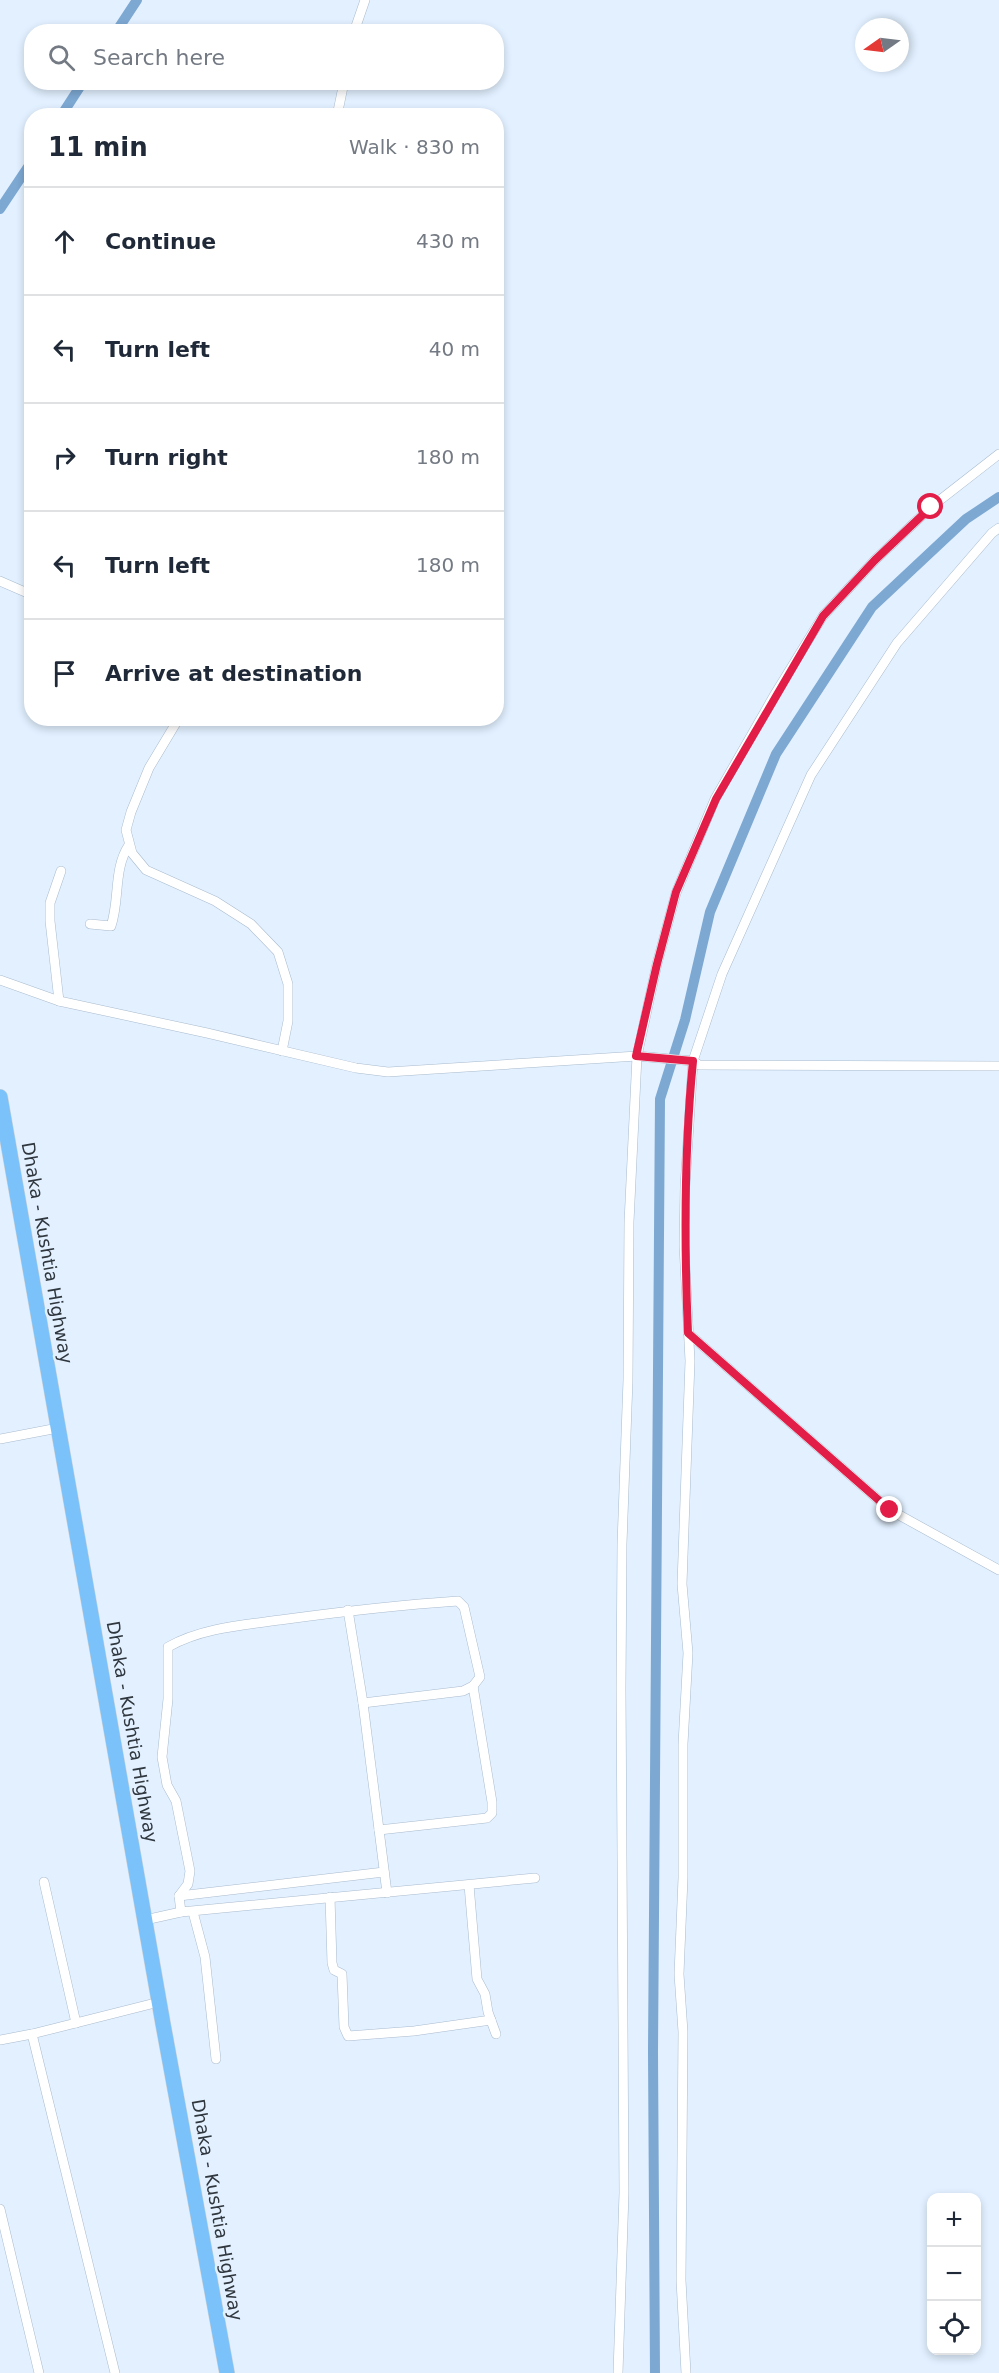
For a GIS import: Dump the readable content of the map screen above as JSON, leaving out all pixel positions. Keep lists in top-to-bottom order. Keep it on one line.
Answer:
{"streets":{"main road":["Dhaka - Kushtia Highway"]},"north":"left","page":{"search":"Search here","heading":["11 min","Walk · 830 m"],"list":[["Continue","430 m"],["Turn left","40 m"],["Turn right","180 m"],["Turn left","180 m"],"Arrive at destination"],"map_buttons":["+","−"]}}
